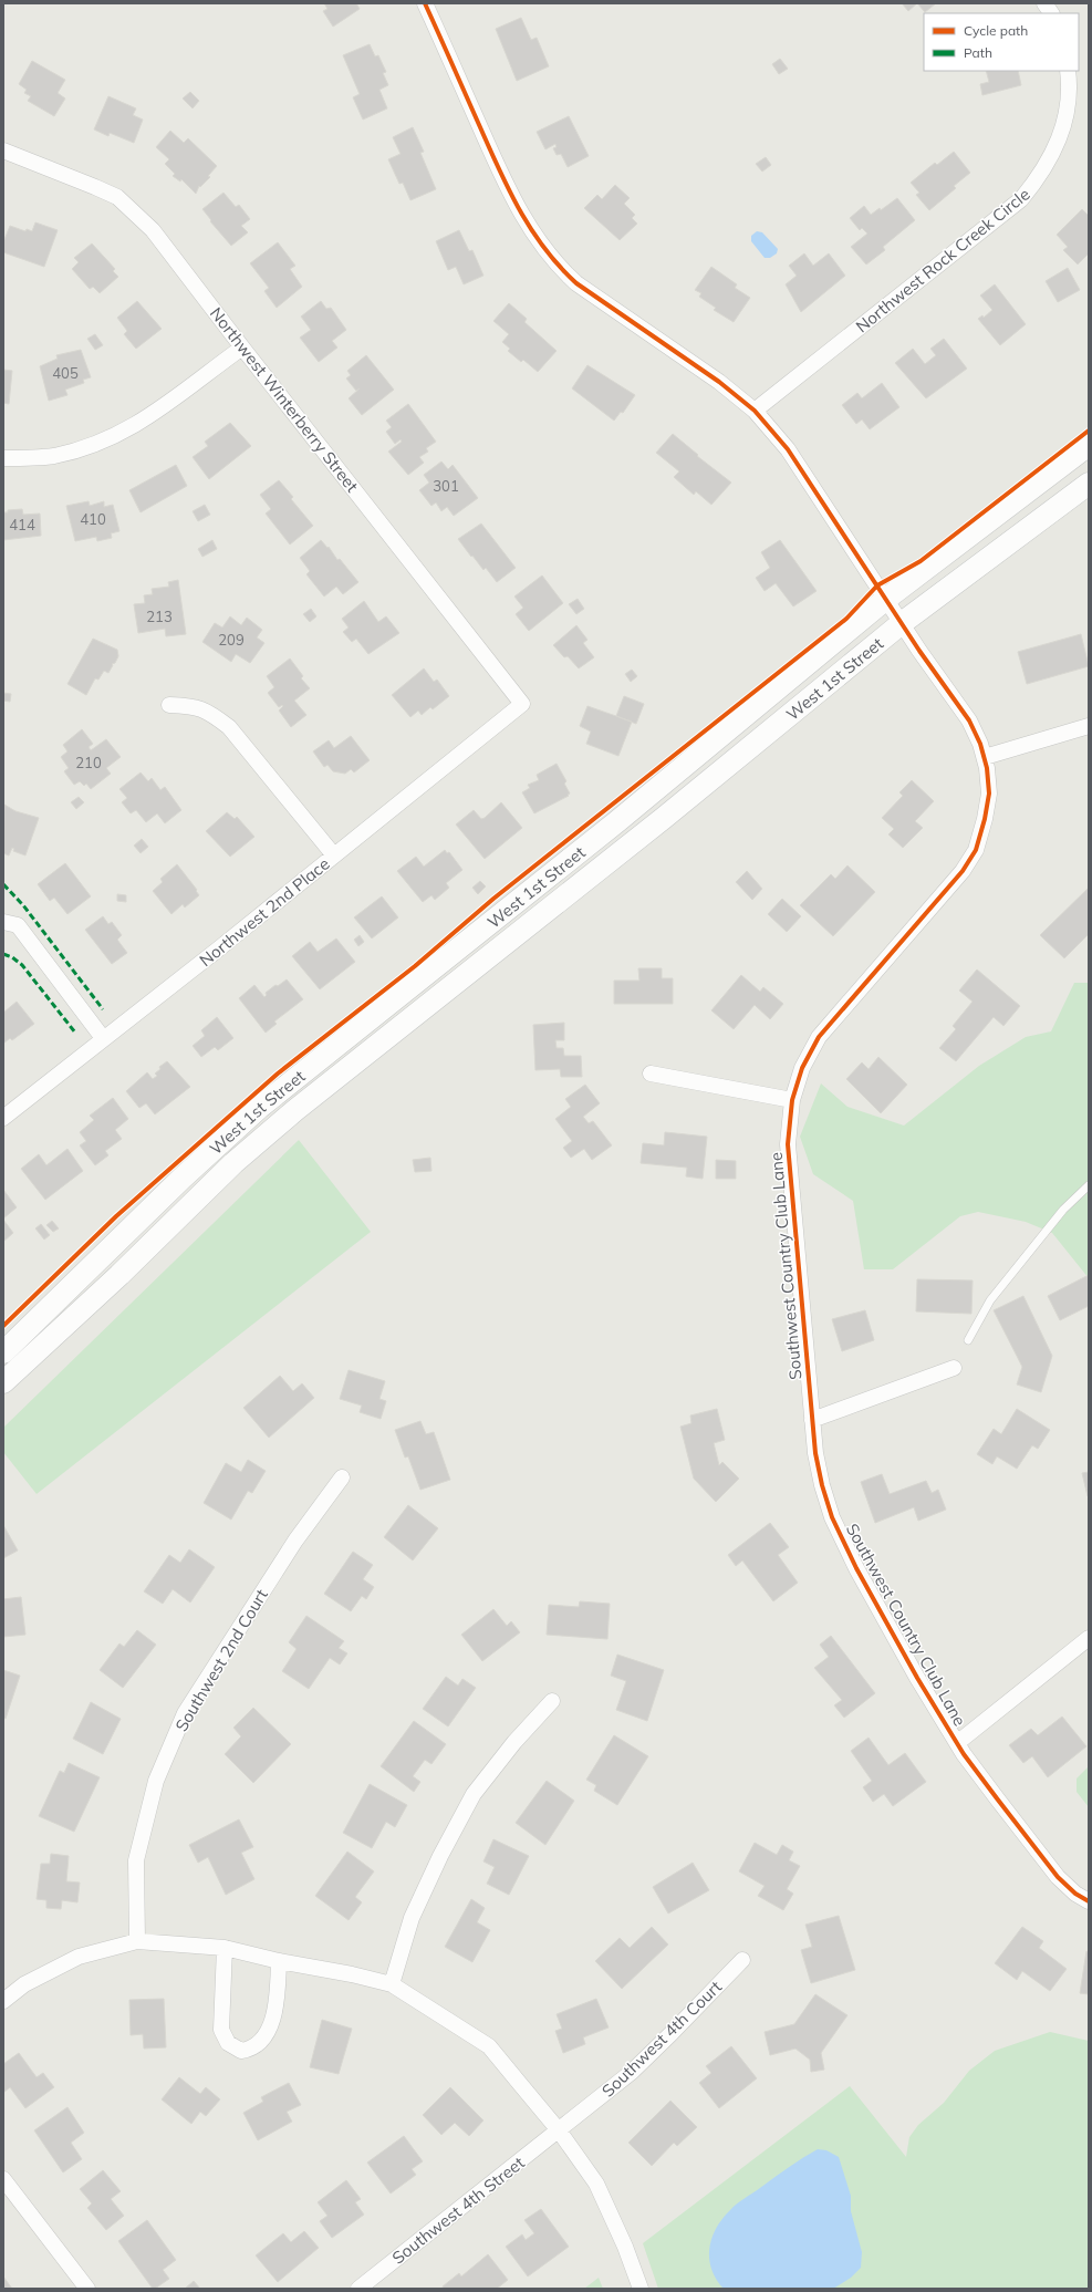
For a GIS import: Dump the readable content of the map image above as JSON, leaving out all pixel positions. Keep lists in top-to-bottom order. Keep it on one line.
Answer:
{"streets":{"main road":["West 1st Street"],"street":["Northwest Rock Creek Circle","Northwest Winterberry Street","Northwest 2nd Place","Southwest Country Club Lane","Southwest 2nd Court","Southwest 4th Court","Southwest 4th Street"]},"crossings":[["Northwest Rock Creek Circle","Southwest Country Club Lane"],["Northwest Winterberry Street","Northwest 2nd Place"],["West 1st Street","Southwest Country Club Lane"],["Southwest 4th Court","Southwest 4th Street"]],"house_numbers":["405","301","410","414","213","209","210"],"legend":["Cycle path","Path"]}
